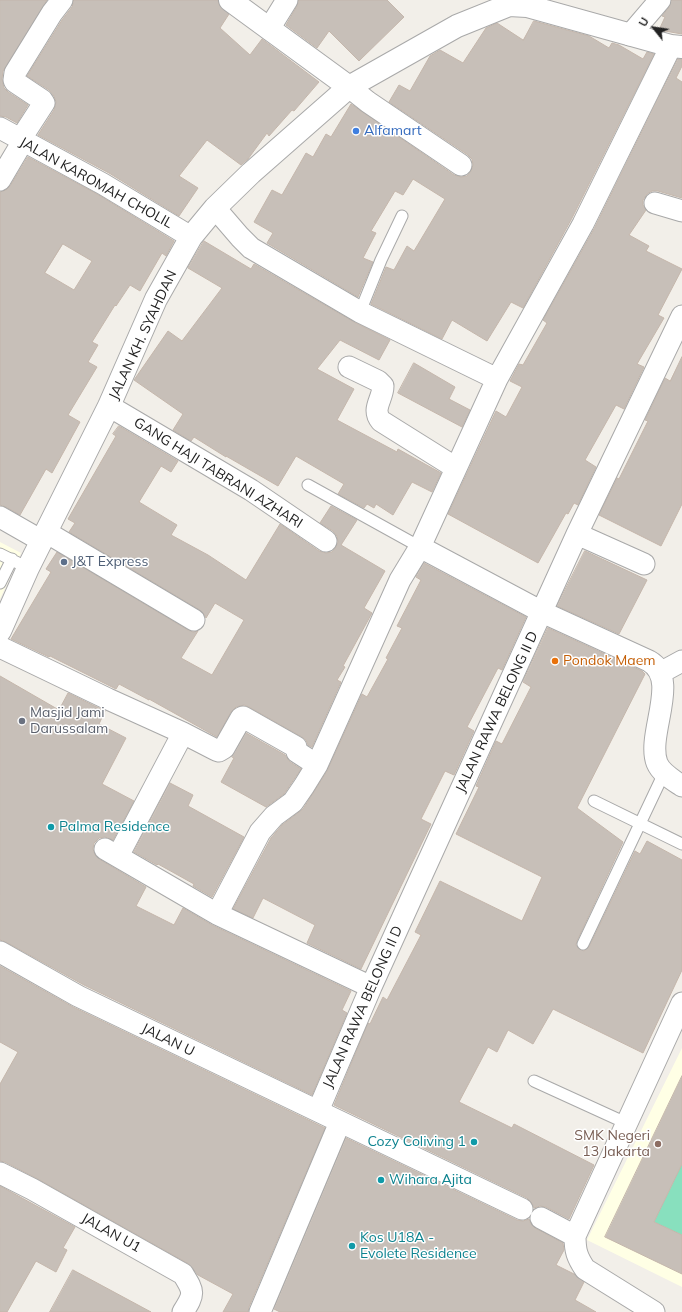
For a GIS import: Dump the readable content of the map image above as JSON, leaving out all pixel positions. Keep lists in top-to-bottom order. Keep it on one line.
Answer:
{"streets":{"street":["JALAN KAROMAH CHOLIL","JALAN KH. SYAHDAN","GANG HAJI TABRANI AZHARI","JALAN RAWA BELONG II D","JALAN U","JALAN U1"]},"crossings":[["JALAN KAROMAH CHOLIL","JALAN KH. SYAHDAN"],["JALAN KH. SYAHDAN","GANG HAJI TABRANI AZHARI"],["JALAN RAWA BELONG II D","JALAN U"]],"places":["Alfamart","J&T Express","Pondok Maem","Masjid Jami Darussalam","Palma Residence","Cozy Coliving 1","SMK Negeri 13 Jakarta","Wihara Ajita","Kos U18A - Evolete Residence"],"north":"top left"}
